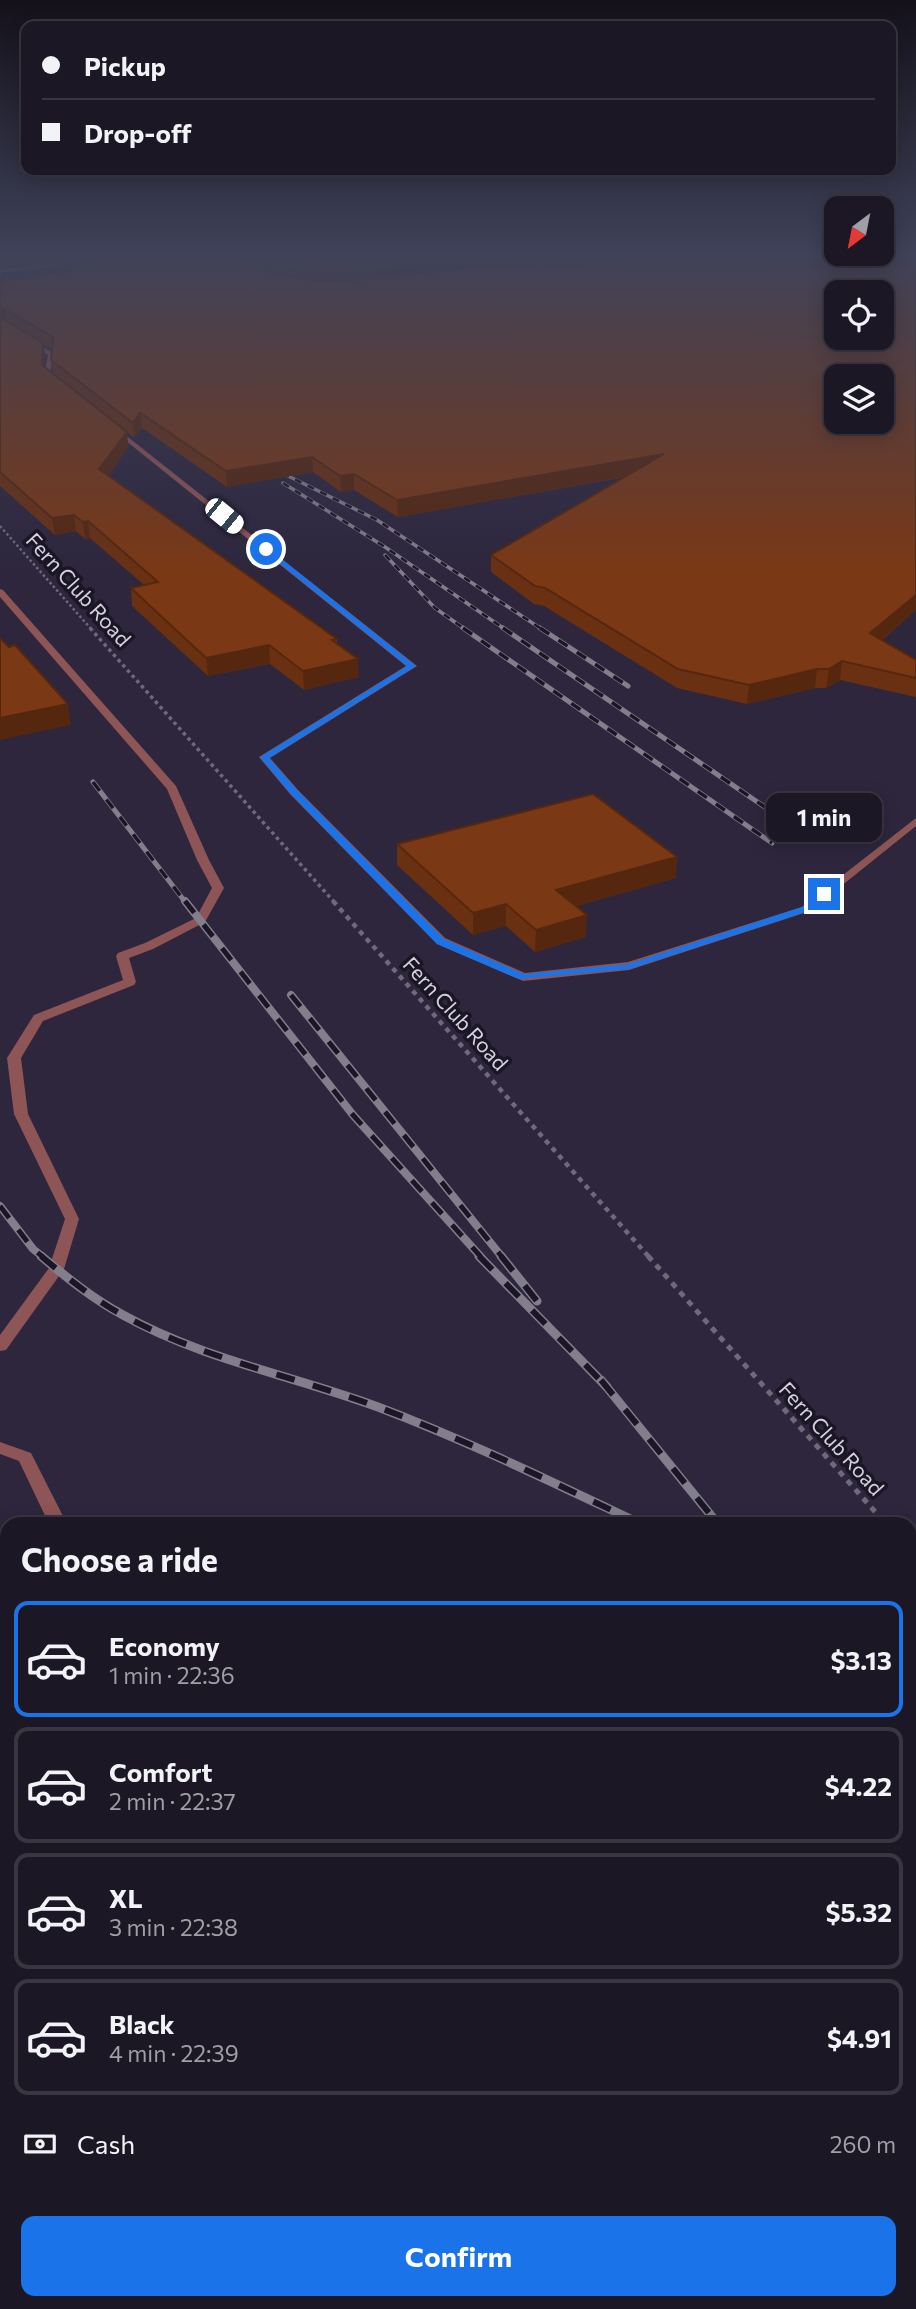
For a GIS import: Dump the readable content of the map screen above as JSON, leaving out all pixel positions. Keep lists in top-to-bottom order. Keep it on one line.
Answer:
{"streets":{"path":["Fern Club Road"]},"north":"bottom left","page":{"banner":["Pickup","Drop-off"],"bubble":"1 min","heading":"Choose a ride","list":[{"name":"Economy","note":"1 min · 22:36","value":"$3.13"},{"name":"Comfort","note":"2 min · 22:37","value":"$4.22"},{"name":"XL","note":"3 min · 22:38","value":"$5.32"},{"name":"Black","note":"4 min · 22:39","value":"$4.91"}],"pay":["Cash","260 m"],"buttons":"Confirm"}}
